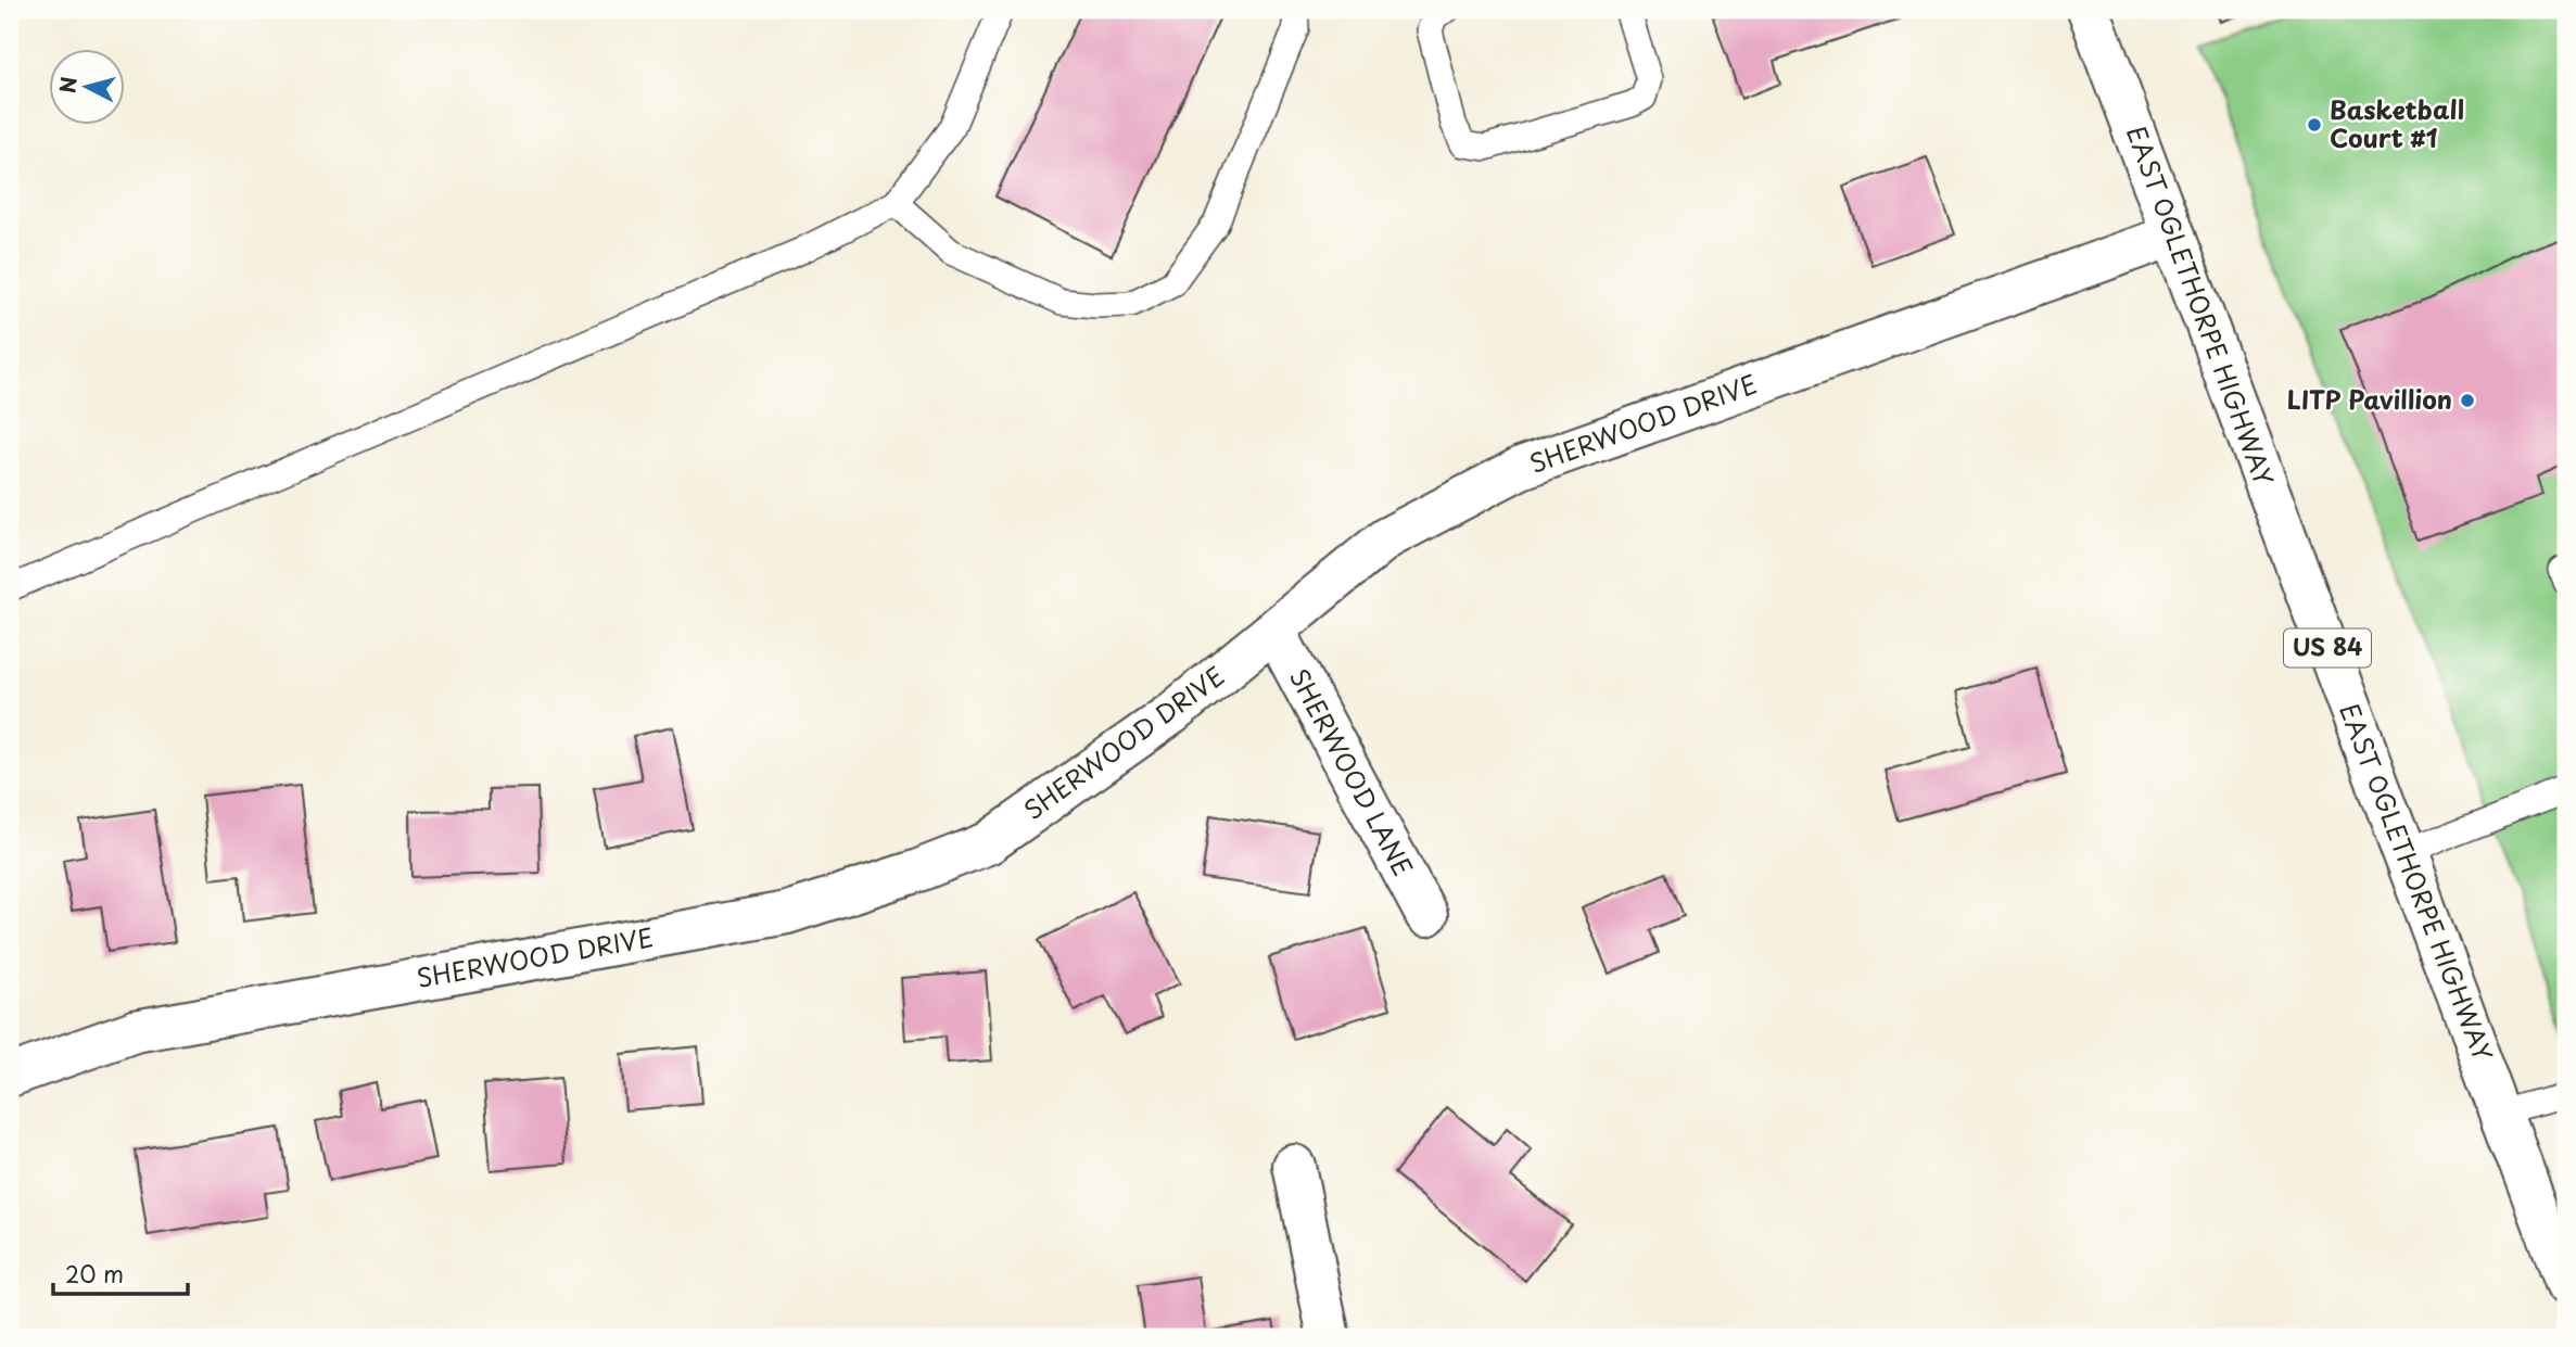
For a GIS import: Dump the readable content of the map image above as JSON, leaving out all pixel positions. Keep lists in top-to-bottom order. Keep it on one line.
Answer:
{"streets":{"main road":["EAST OGLETHORPE HIGHWAY","SHERWOOD DRIVE","US 84","SHERWOOD LANE"]},"crossings":[["EAST OGLETHORPE HIGHWAY","SHERWOOD DRIVE"],["SHERWOOD DRIVE","SHERWOOD LANE"]],"places":["Basketball Court #1","LITP Pavillion"],"scale_bar":"20 m","north":"left"}
